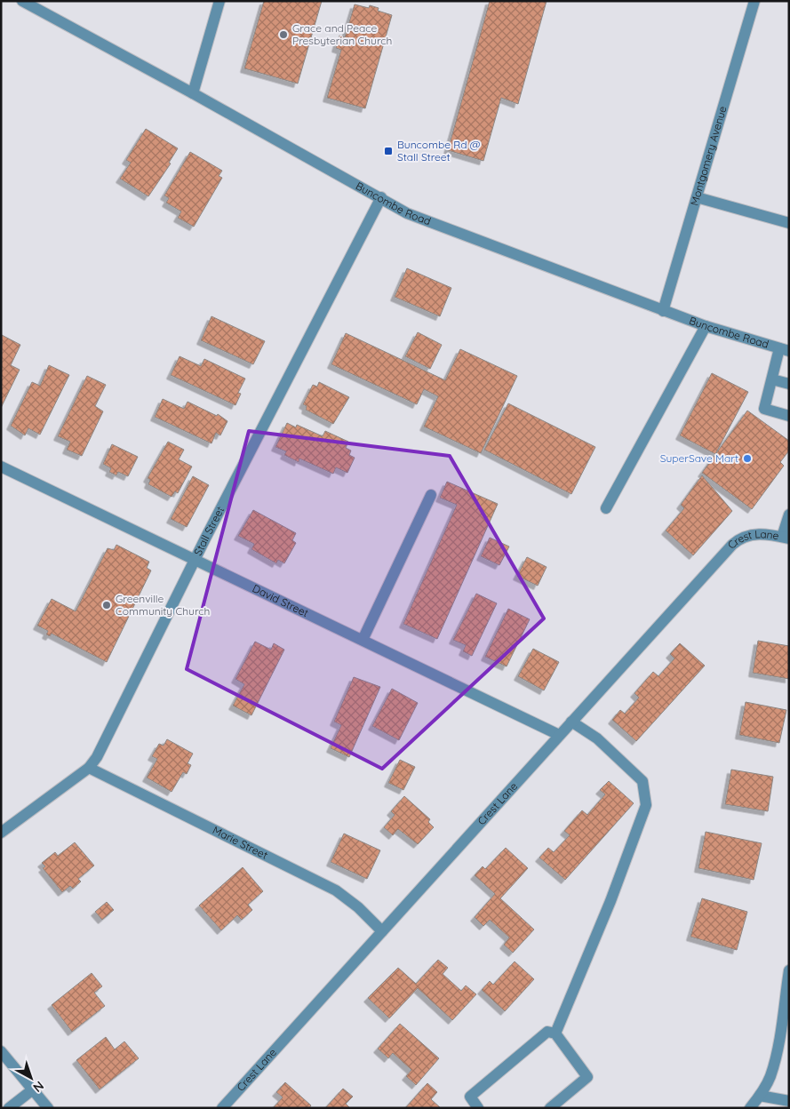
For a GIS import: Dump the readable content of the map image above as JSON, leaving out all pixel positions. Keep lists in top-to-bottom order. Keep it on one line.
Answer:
{"streets":{"street":["Montgomery Avenue","Buncombe Road","Stall Street","Crest Lane","David Street","Marie Street"]},"crossings":[["Montgomery Avenue","Buncombe Road"],["Buncombe Road","Stall Street"],["Stall Street","David Street"],["Stall Street","Marie Street"],["Crest Lane","David Street"],["Crest Lane","Marie Street"]],"places":{"other":["Grace and Peace Presbyterian Church","SuperSave Mart","Greenville Community Church"],"transit":["Buncombe Rd @ Stall Street"]},"north":"bottom right"}
